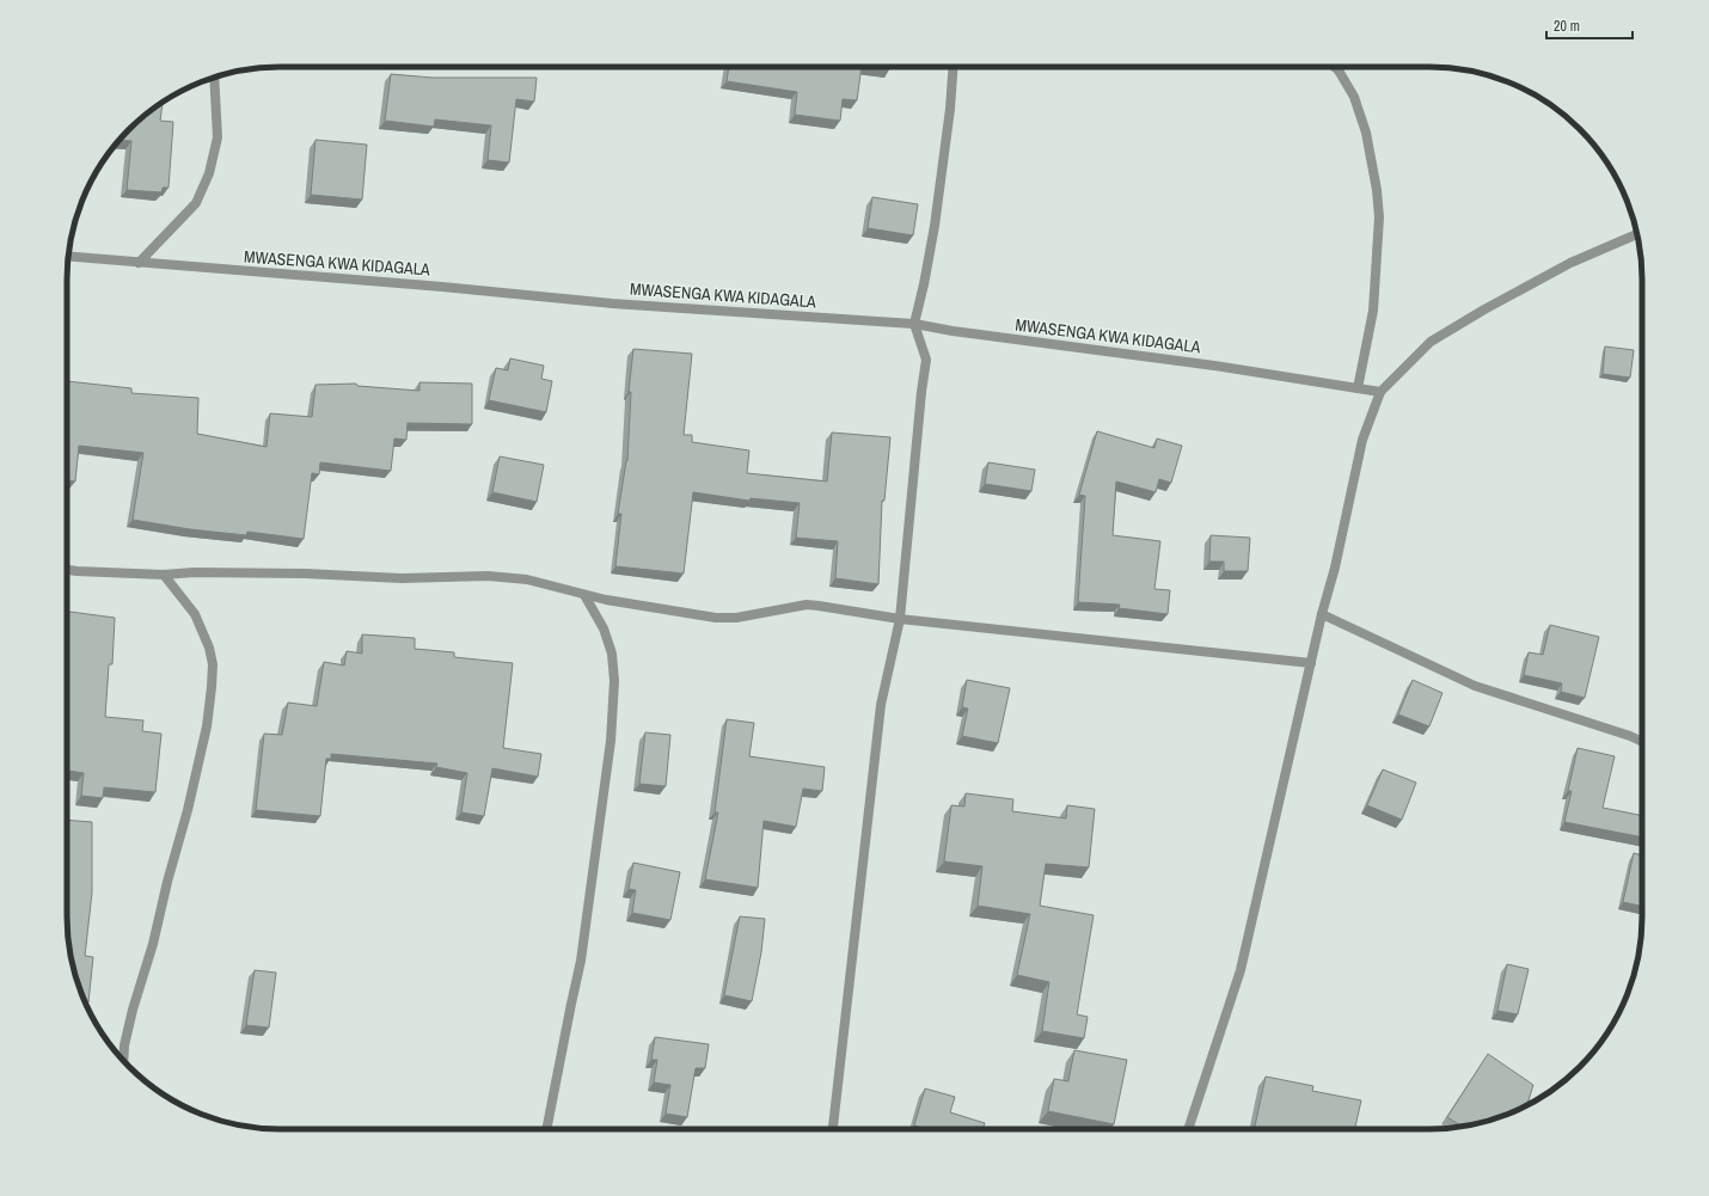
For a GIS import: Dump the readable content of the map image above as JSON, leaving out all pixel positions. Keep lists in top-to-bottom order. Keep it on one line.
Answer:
{"streets":{"street":["MWASENGA KWA KIDAGALA"]},"scale_bar":"20 m"}
